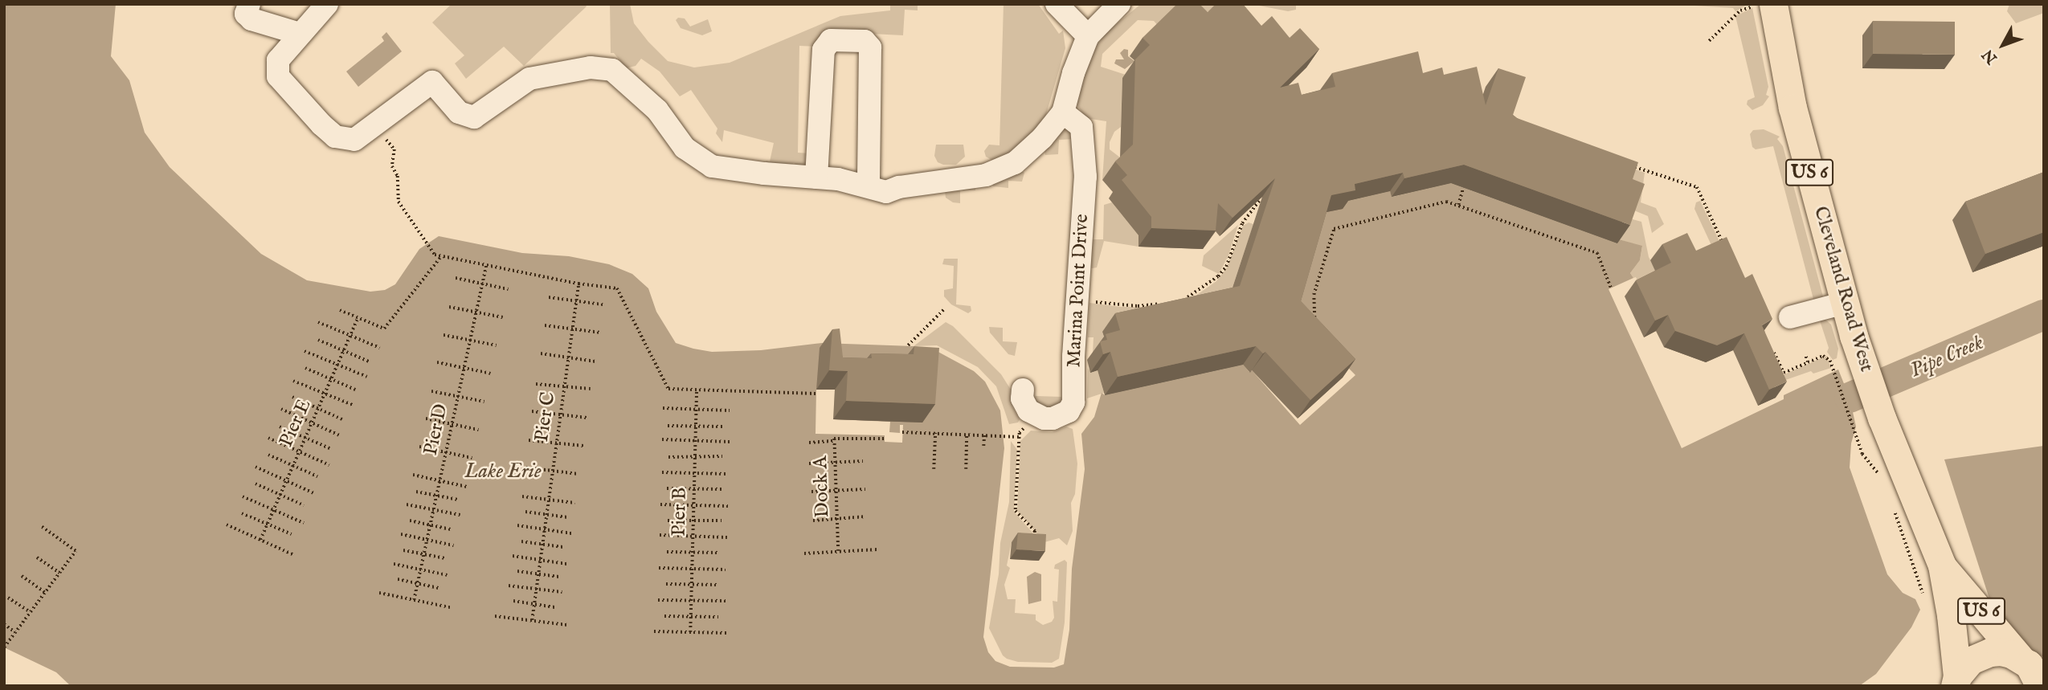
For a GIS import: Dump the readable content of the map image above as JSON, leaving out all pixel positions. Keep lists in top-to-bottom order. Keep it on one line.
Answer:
{"streets":{"main road":["US 6","Cleveland Road West"],"street":["Marina Point Drive"],"path":["Pier C","Pier E","Pier D","Dock A","Pier B"]},"water":["Pipe Creek","Lake Erie"],"north":"bottom left"}
